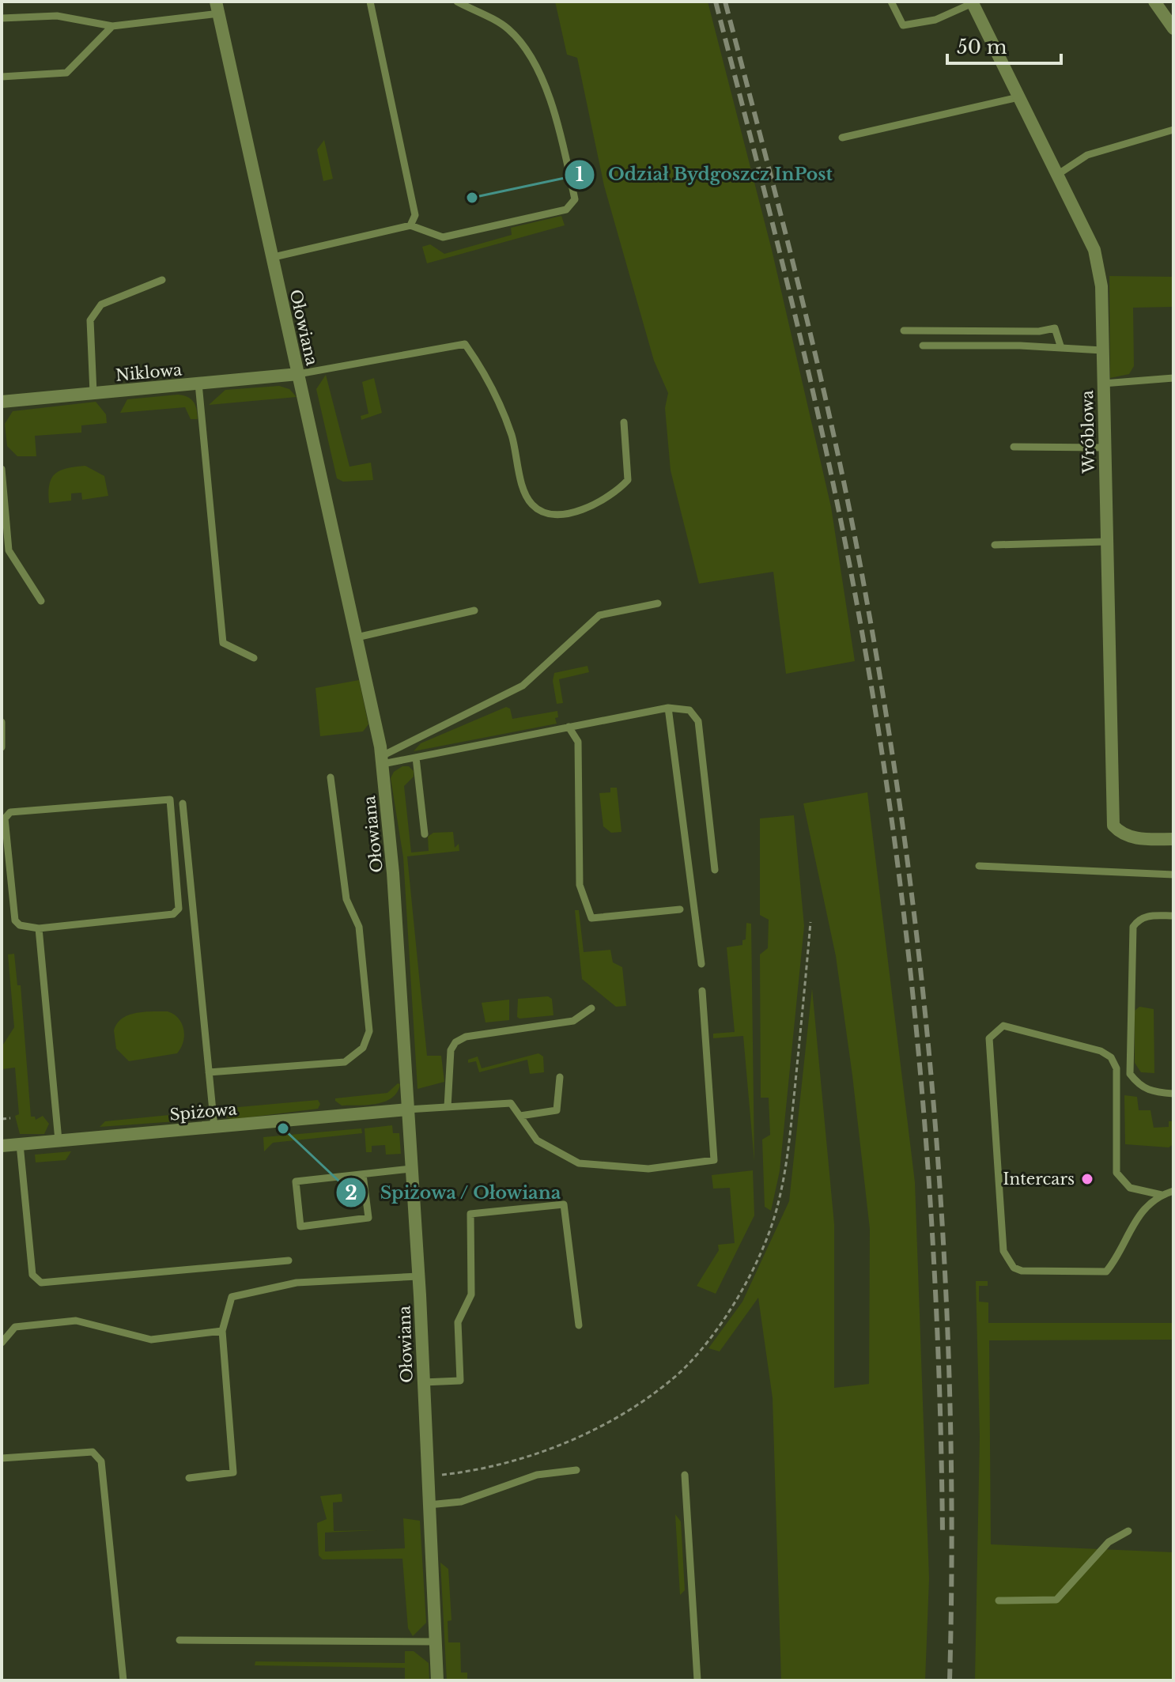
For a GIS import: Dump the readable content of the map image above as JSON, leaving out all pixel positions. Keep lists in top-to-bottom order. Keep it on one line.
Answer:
{"streets":{"street":["Ołowiana","Niklowa","Wróblowa","Spiżowa"]},"crossings":[["Ołowiana","Niklowa"],["Ołowiana","Spiżowa"]],"places":["Odział Bydgoszcz InPost","Spiżowa / Ołowiana","Intercars"],"scale_bar":"50 m"}
